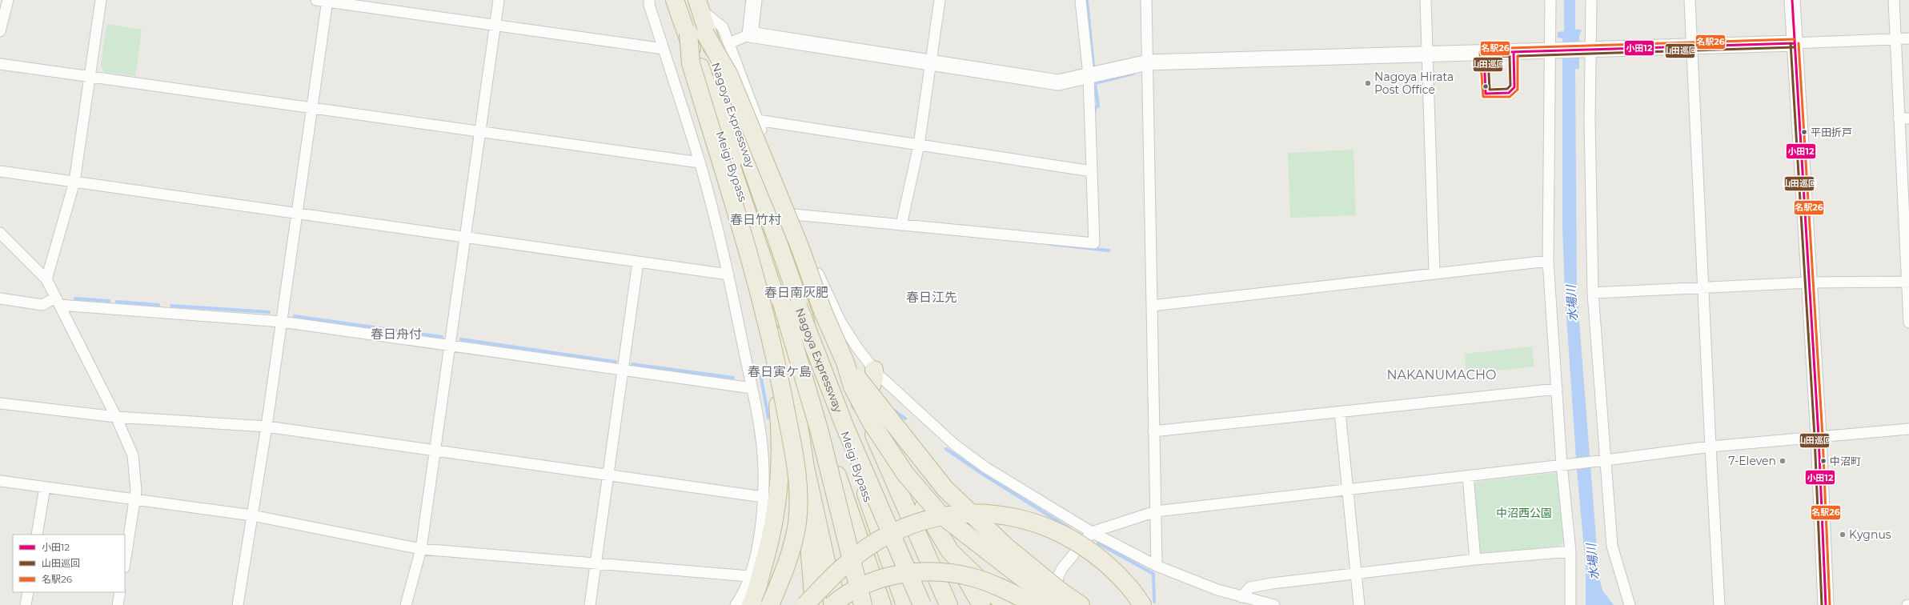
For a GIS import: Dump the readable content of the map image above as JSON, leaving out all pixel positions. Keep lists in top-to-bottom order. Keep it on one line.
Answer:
{"streets":{"highway":["Nagoya Expressway","Meigi Bypass"]},"crossings":[["Nagoya Expressway","Meigi Bypass"]],"districts":["春日竹村","春日南灰肥","春日江先","春日舟付","春日寅ケ島","NAKANUMACHO"],"water":["水場川"],"parks":["中沼西公園"],"places":["Nagoya Hirata Post Office","平田折戸","7-Eleven","中沼町","Kygnus"],"lines":["transit line 小田12","transit line 名駅26","transit line 山田巡回"],"legend":["小田12","山田巡回","名駅26"]}
